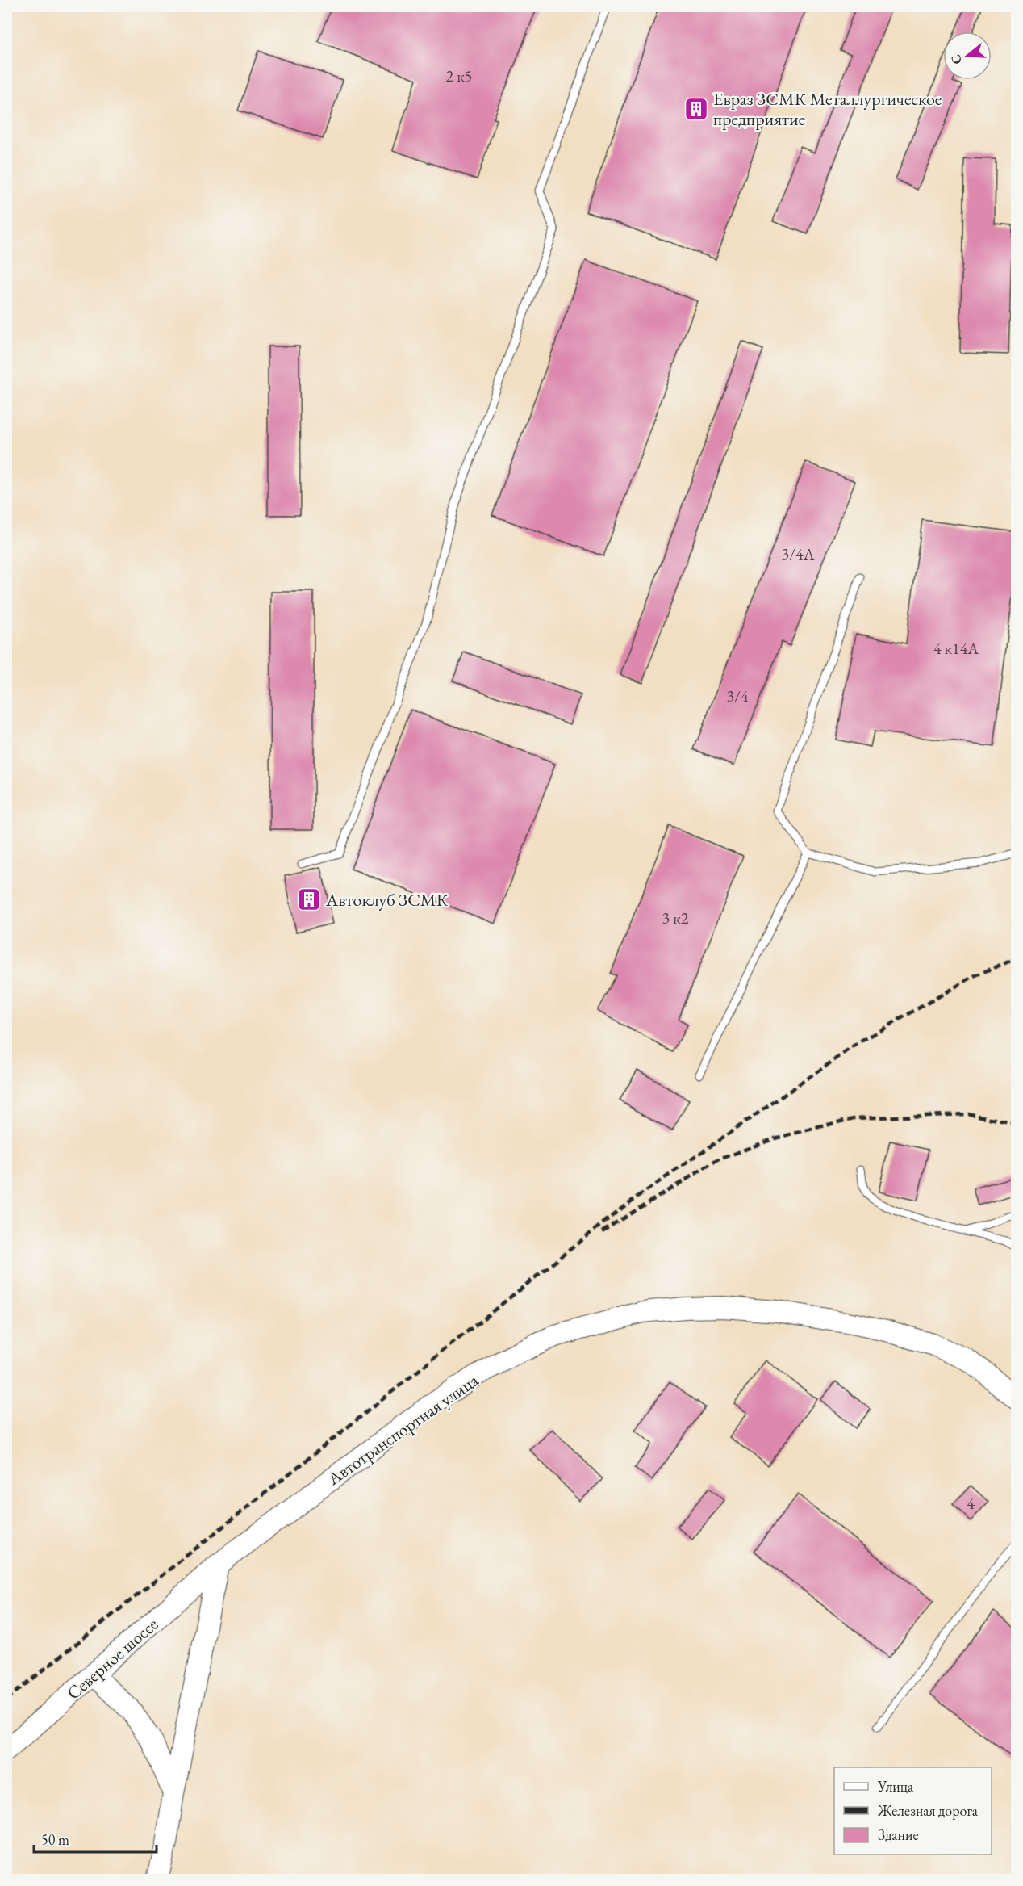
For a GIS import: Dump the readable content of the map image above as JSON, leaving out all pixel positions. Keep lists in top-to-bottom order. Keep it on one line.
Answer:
{"streets":{"main road":["Автотранспортная улица","Северное шоссе"]},"crossings":[["Автотранспортная улица","Северное шоссе"]],"places":{"building":["Евраз ЗСМК Металлургическое предприятие","Автоклуб ЗСМК"]},"house_numbers":["2 к5","3/4А","4 к14А","3/4","3 к2","4"],"legend":["Улица","Железная дорога","Здание"],"scale_bar":"50 m","north":"left"}
